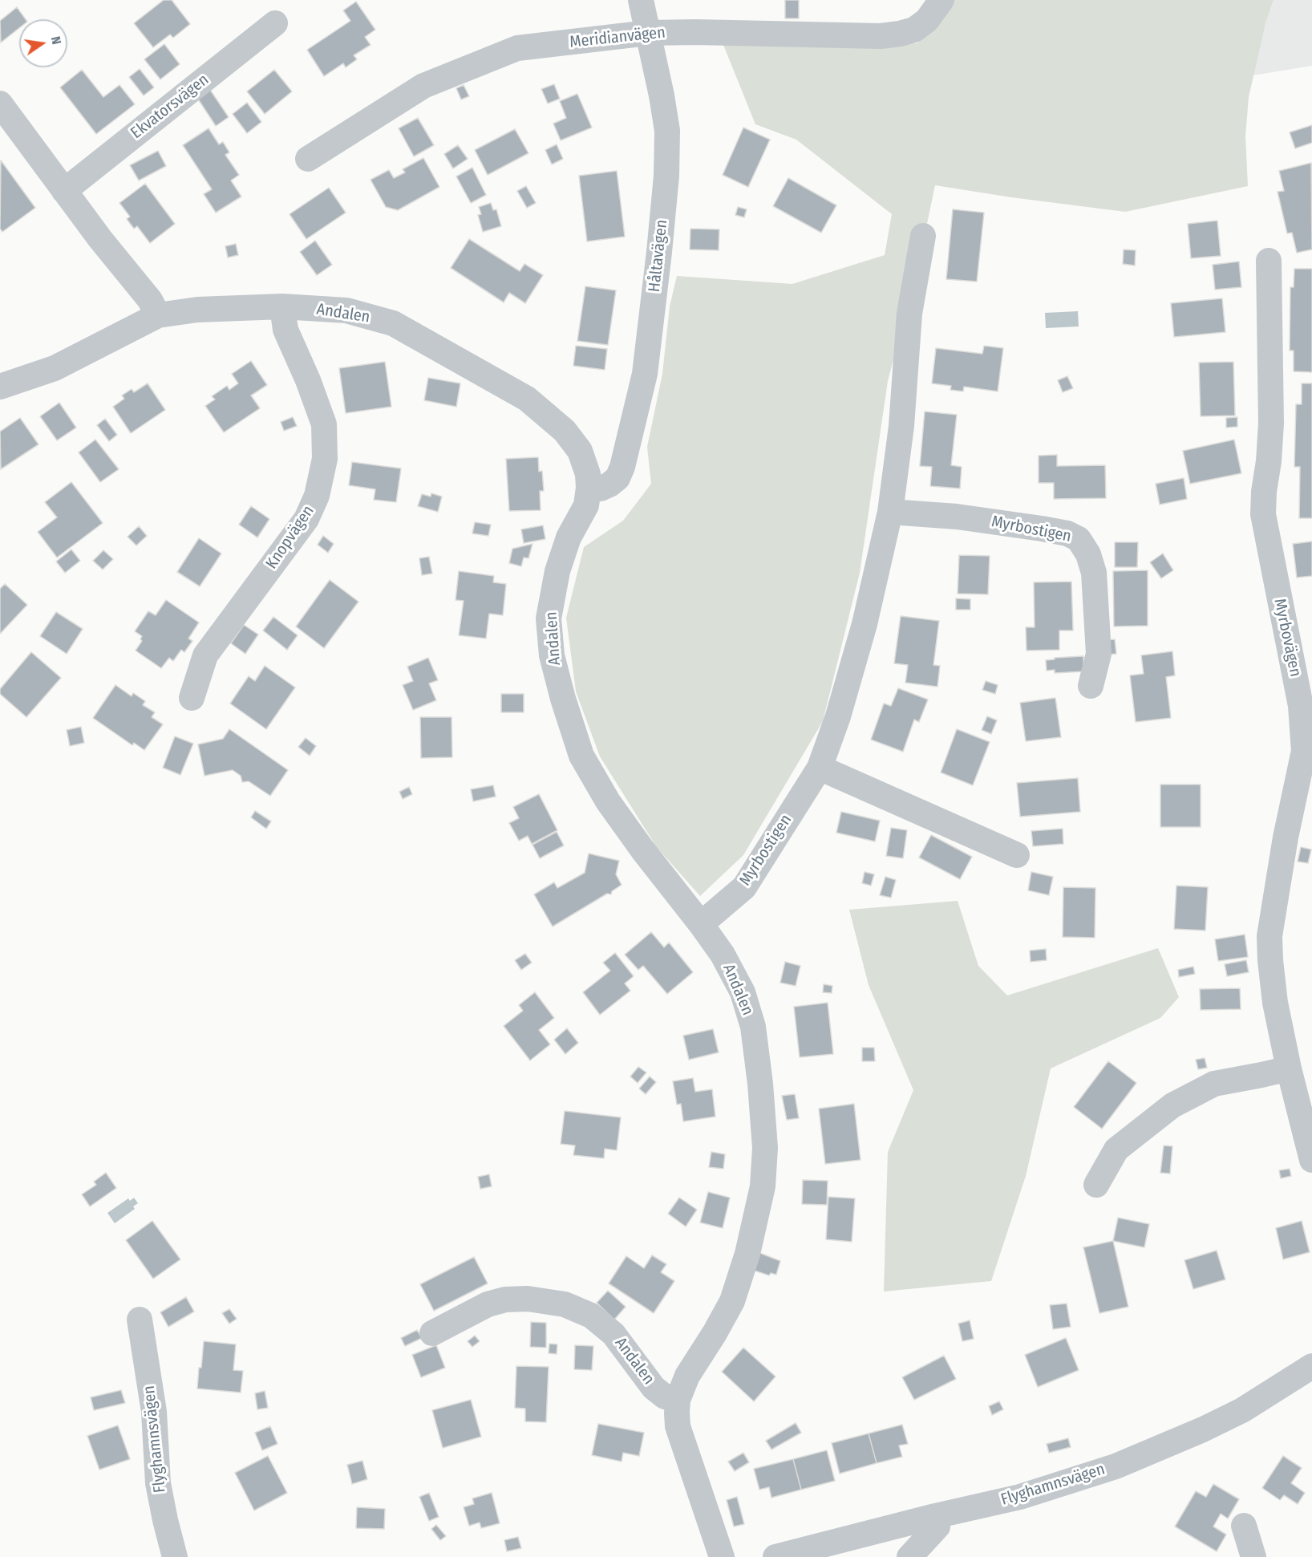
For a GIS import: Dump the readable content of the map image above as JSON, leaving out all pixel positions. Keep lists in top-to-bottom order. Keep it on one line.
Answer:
{"streets":{"street":["Meridianvägen","Ekvatorsvägen","Håltavägen","Andalen","Myrbostigen","Knopvägen","Myrbovägen","Flyghamnsvägen"]},"crossings":[["Meridianvägen","Håltavägen"],["Håltavägen","Andalen"],["Andalen","Myrbostigen"],["Andalen","Knopvägen"]],"north":"right"}
